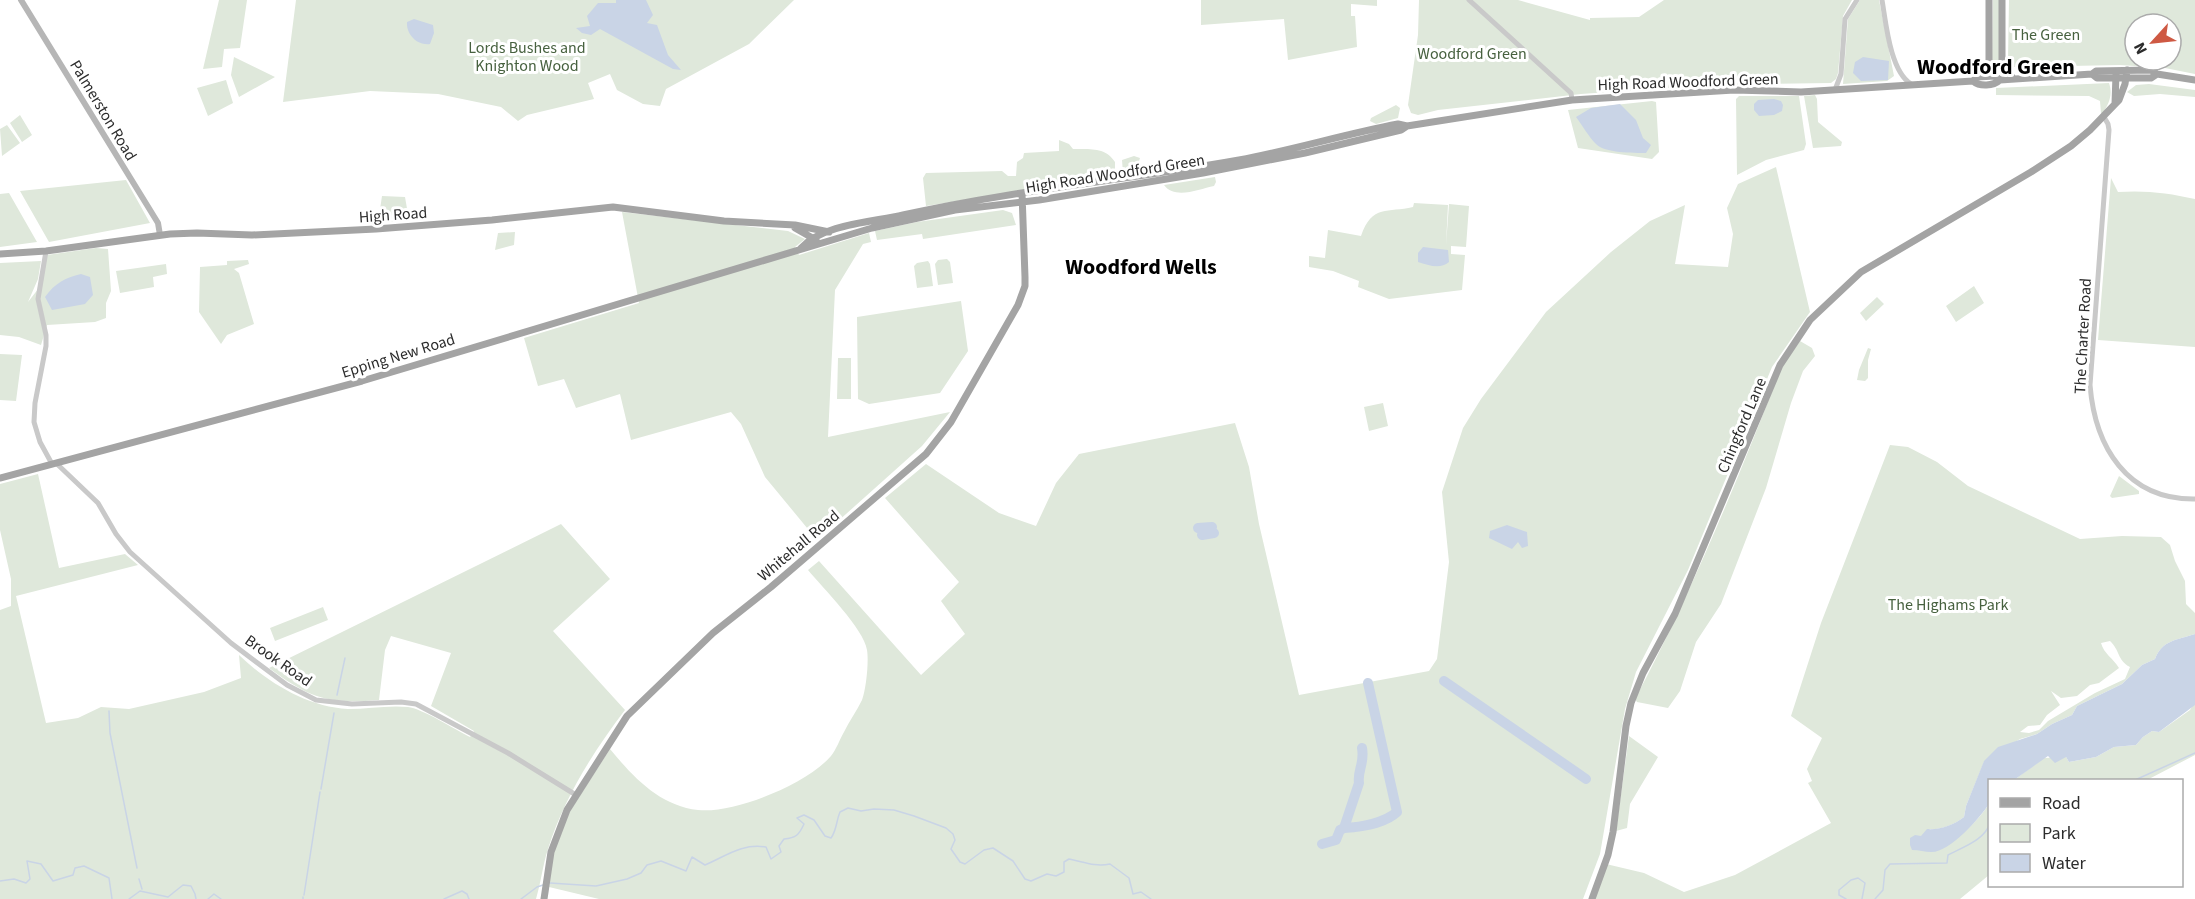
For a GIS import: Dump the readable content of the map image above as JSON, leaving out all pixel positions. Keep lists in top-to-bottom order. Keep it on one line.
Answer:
{"streets":{"main road":["High Road Woodford Green","Palmerston Road","High Road","Epping New Road","Chingford Lane","Whitehall Road"],"street":["The Charter Road","Brook Road"]},"crossings":[["High Road Woodford Green","High Road"],["High Road Woodford Green","Epping New Road"],["High Road Woodford Green","Chingford Lane"],["High Road Woodford Green","Whitehall Road"],["Palmerston Road","High Road"],["High Road","Epping New Road"],["High Road","Brook Road"],["The Charter Road","Chingford Lane"],["Epping New Road","Brook Road"],["Whitehall Road","Brook Road"]],"districts":["Woodford Green","Woodford Wells"],"parks":["The Green","Lords Bushes and Knighton Wood","Woodford Green","The Highams Park"],"legend":["Road","Park","Water"],"north":"bottom left"}
